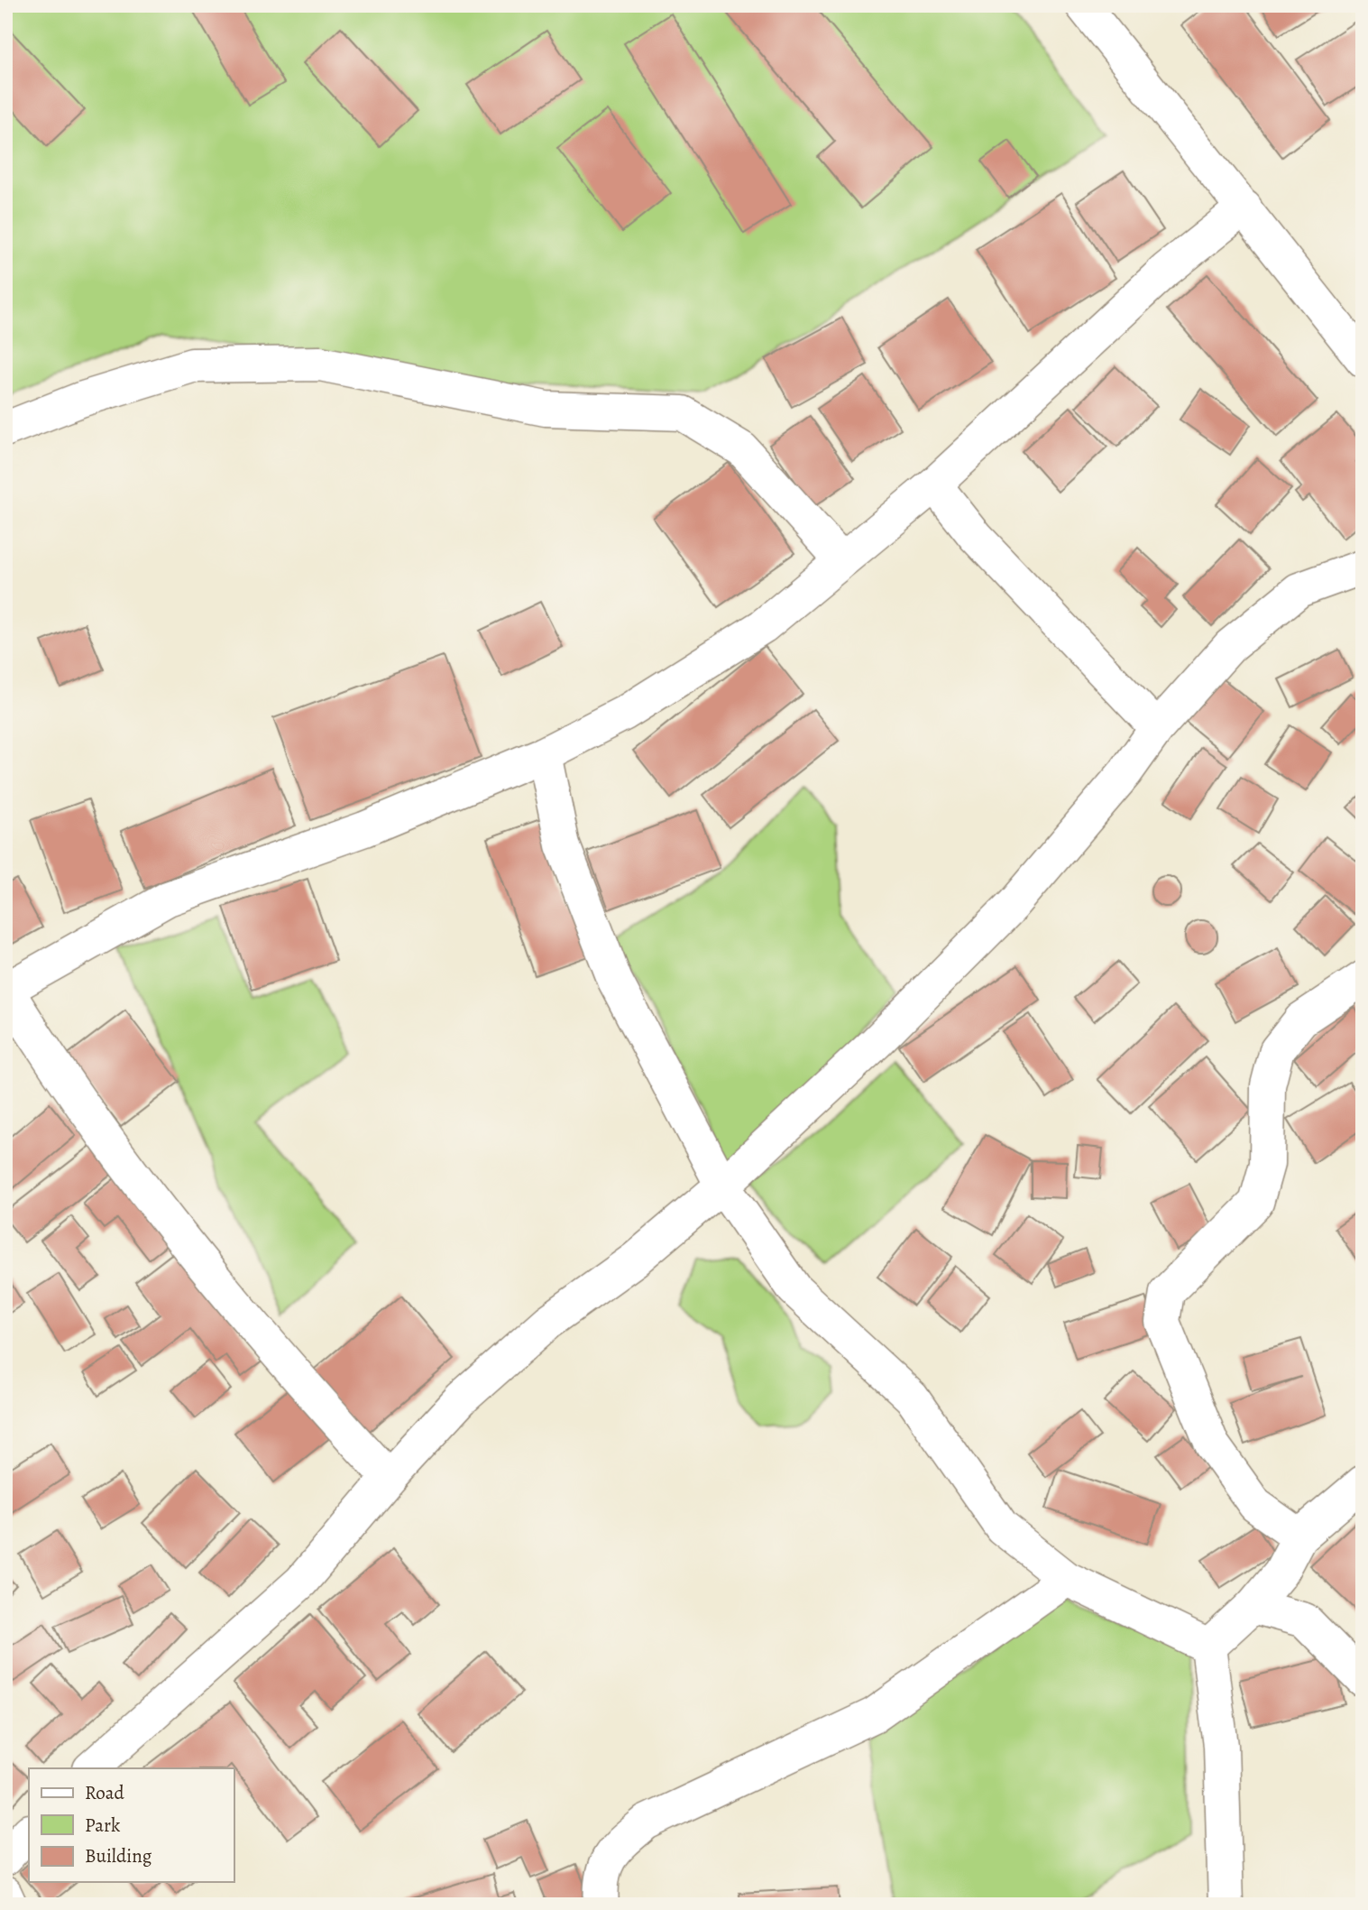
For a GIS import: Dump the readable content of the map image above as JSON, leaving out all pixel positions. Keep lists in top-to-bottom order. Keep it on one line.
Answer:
{"legend":["Road","Park","Building"]}
